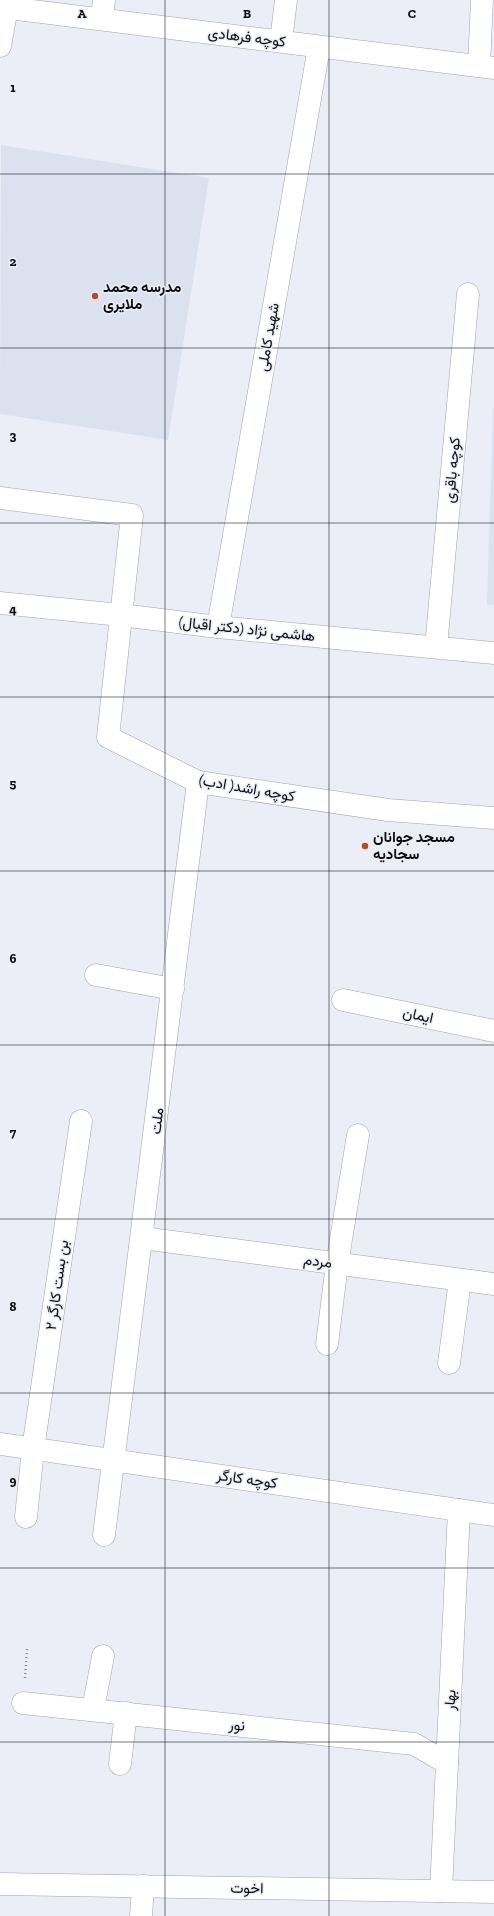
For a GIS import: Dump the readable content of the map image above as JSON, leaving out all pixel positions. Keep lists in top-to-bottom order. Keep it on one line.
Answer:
{"streets":{"street":["کوچه فرهادی","شهید کاملی","کوچه باقری","هاشمی نژاد (دکتر اقبال)","کوچه راشد( ادب)","ایمان","ملت","مردم","بن بست کارگر ۲","کوچه کارگر","بهار","نور","اخوت"]},"crossings":[["کوچه فرهادی","شهید کاملی"],["شهید کاملی","هاشمی نژاد (دکتر اقبال)"],["کوچه باقری","هاشمی نژاد (دکتر اقبال)"],["هاشمی نژاد (دکتر اقبال)","کوچه راشد( ادب)"],["کوچه راشد( ادب)","ملت"],["ملت","مردم"],["ملت","کوچه کارگر"],["بن بست کارگر ۲","کوچه کارگر"],["کوچه کارگر","بهار"],["بهار","نور"],["بهار","اخوت"]],"places":["مدرسه محمد ملایری","مسجد جوانان سجادیه"],"grid":{"columns":["A","B","C"],"rows":["1","2","3","4","5","6","7","8","9"]}}
